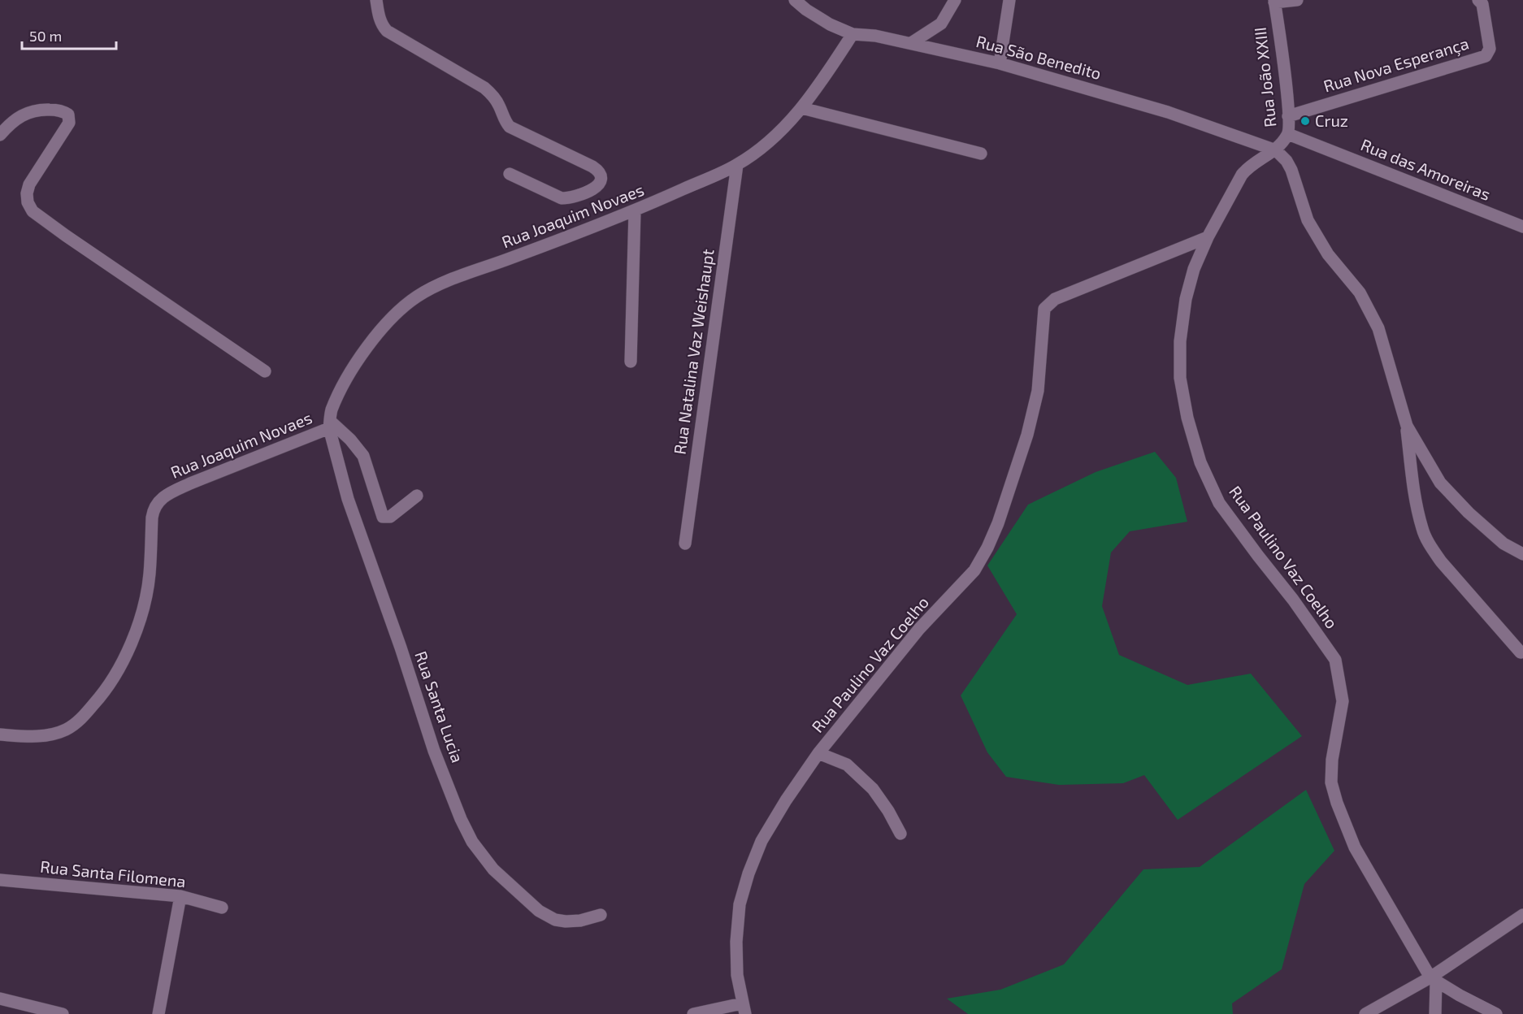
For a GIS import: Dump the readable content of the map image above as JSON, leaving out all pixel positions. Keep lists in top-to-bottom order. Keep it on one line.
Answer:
{"streets":{"street":["Rua São Benedito","Rua Nova Esperança","Rua João XXIII","Rua das Amoreiras","Rua Joaquim Novaes","Rua Natalina Vaz Weishaupt","Rua Paulino Vaz Coelho","Rua Santa Lucia","Rua Santa Filomena"]},"crossings":[["Rua São Benedito","Rua João XXIII"],["Rua São Benedito","Rua Joaquim Novaes"],["Rua Nova Esperança","Rua João XXIII"],["Rua João XXIII","Rua das Amoreiras"],["Rua João XXIII","Rua Paulino Vaz Coelho"],["Rua Joaquim Novaes","Rua Natalina Vaz Weishaupt"],["Rua Joaquim Novaes","Rua Santa Lucia"]],"places":["Cruz"],"scale_bar":"50 m"}
